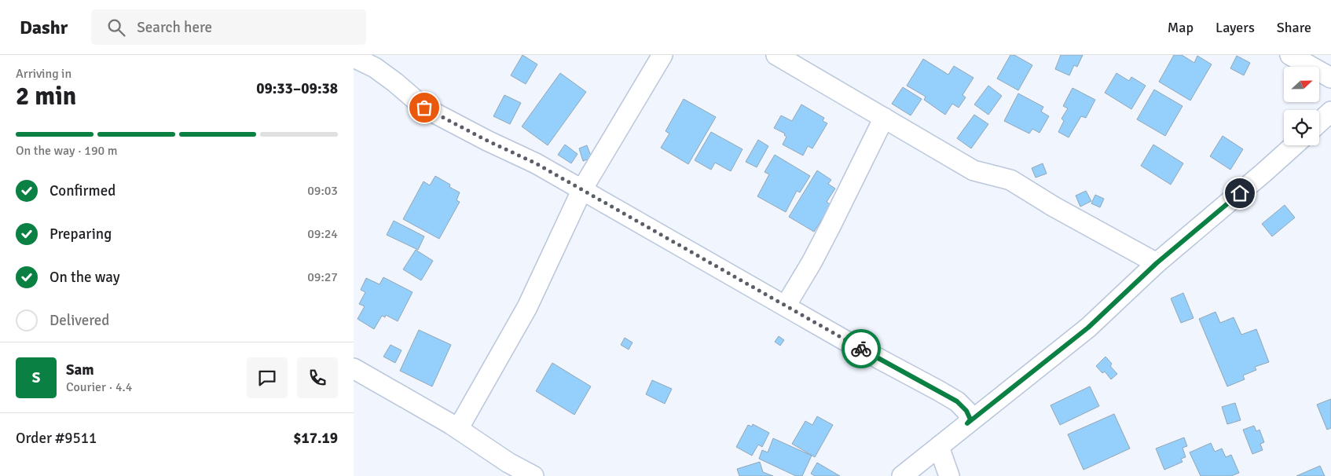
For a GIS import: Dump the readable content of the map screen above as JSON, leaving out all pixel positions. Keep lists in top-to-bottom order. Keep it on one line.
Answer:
{"north":"right","page":{"header":"Dashr","search":"Search here","nav":["Map","Layers","Share"],"heading":["2 min","Arriving in","09:33–09:38"],"panel":["Sam","Courier · 4.4","Order #9511","$17.19"],"bar":"On the way · 190 m","list":[["Confirmed","09:03"],["Preparing","09:24"],["On the way","09:27"],"Delivered"],"round":"S"}}
